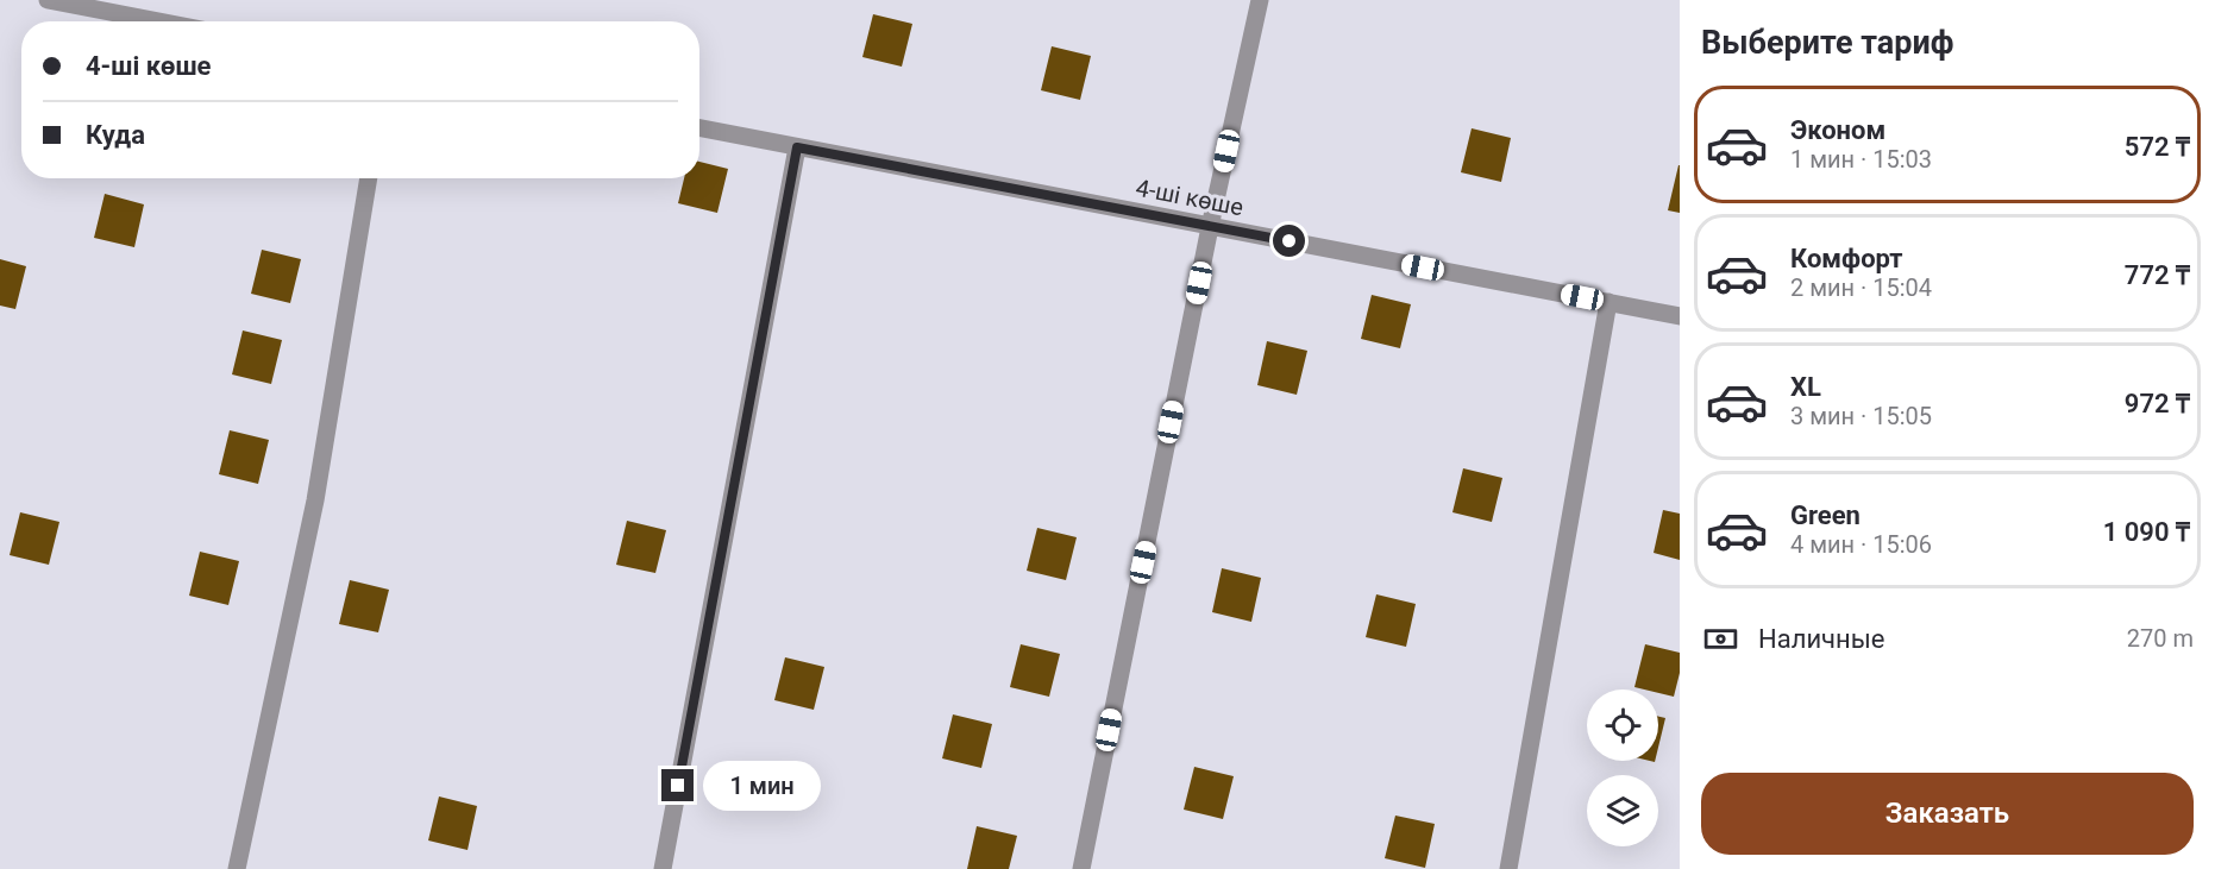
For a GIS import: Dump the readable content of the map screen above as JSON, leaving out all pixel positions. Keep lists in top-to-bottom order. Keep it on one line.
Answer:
{"streets":{"lane":["4-ші көше"]},"page":{"heading":"Выберите тариф","banner":["4-ші көше","Куда"],"list":[{"name":"Эконом","note":"1 мин · 15:03","value":"572 ₸"},{"name":"Комфорт","note":"2 мин · 15:04","value":"772 ₸"},{"name":"XL","note":"3 мин · 15:05","value":"972 ₸"},{"name":"Green","note":"4 мин · 15:06","value":"1 090 ₸"}],"pay":["Наличные","270 m"],"buttons":"Заказать","bubble":"1 мин"}}
